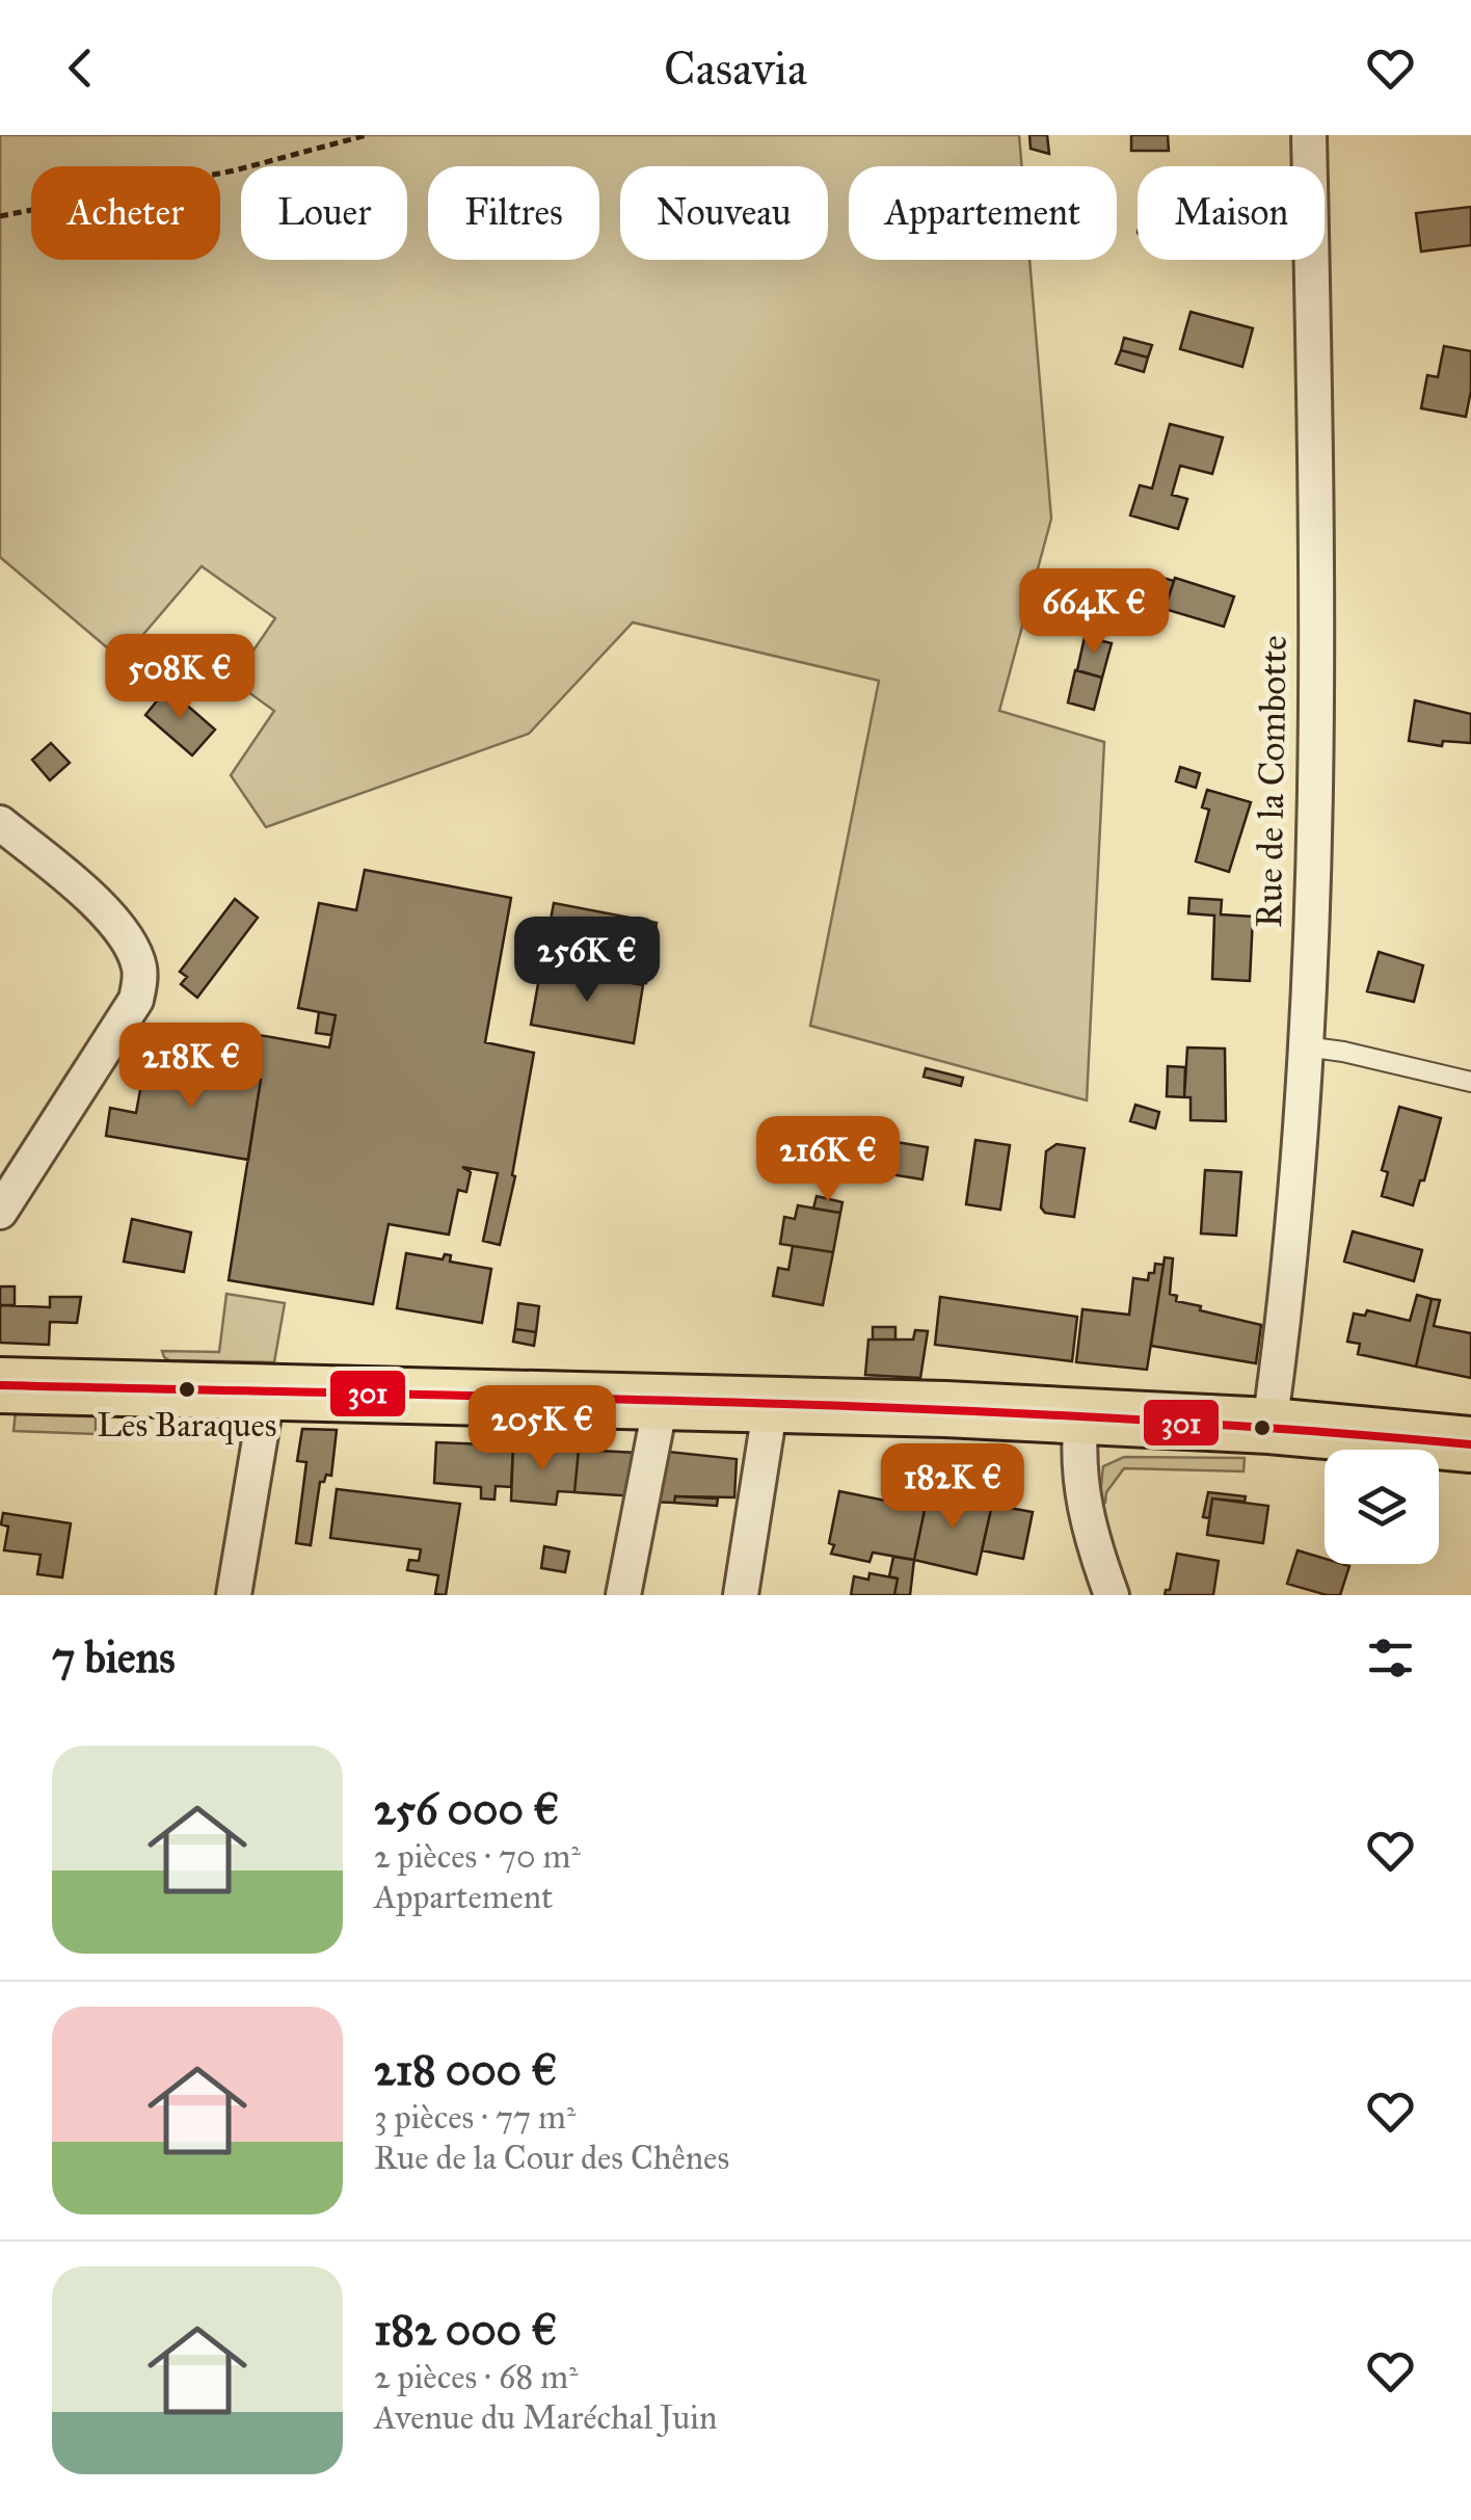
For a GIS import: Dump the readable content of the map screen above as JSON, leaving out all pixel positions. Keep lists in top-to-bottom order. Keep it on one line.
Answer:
{"streets":{"street":["Rue de la Combotte"]},"places":["Les Baraques"],"lines":["transit line 301"],"page":{"header":"Casavia","chip":["Acheter","Louer","Filtres","Nouveau","Appartement","Maison"],"price":["664K €","508K €","256K €","218K €","216K €","205K €","182K €"],"heading":"7 biens","list":[{"name":"256 000 €","note":"2 pièces · 70 m² · Appartement"},{"name":"218 000 €","note":"3 pièces · 77 m² · Rue de la Cour des Chênes"},{"name":"182 000 €","note":"2 pièces · 68 m² · Avenue du Maréchal Juin"}]}}
